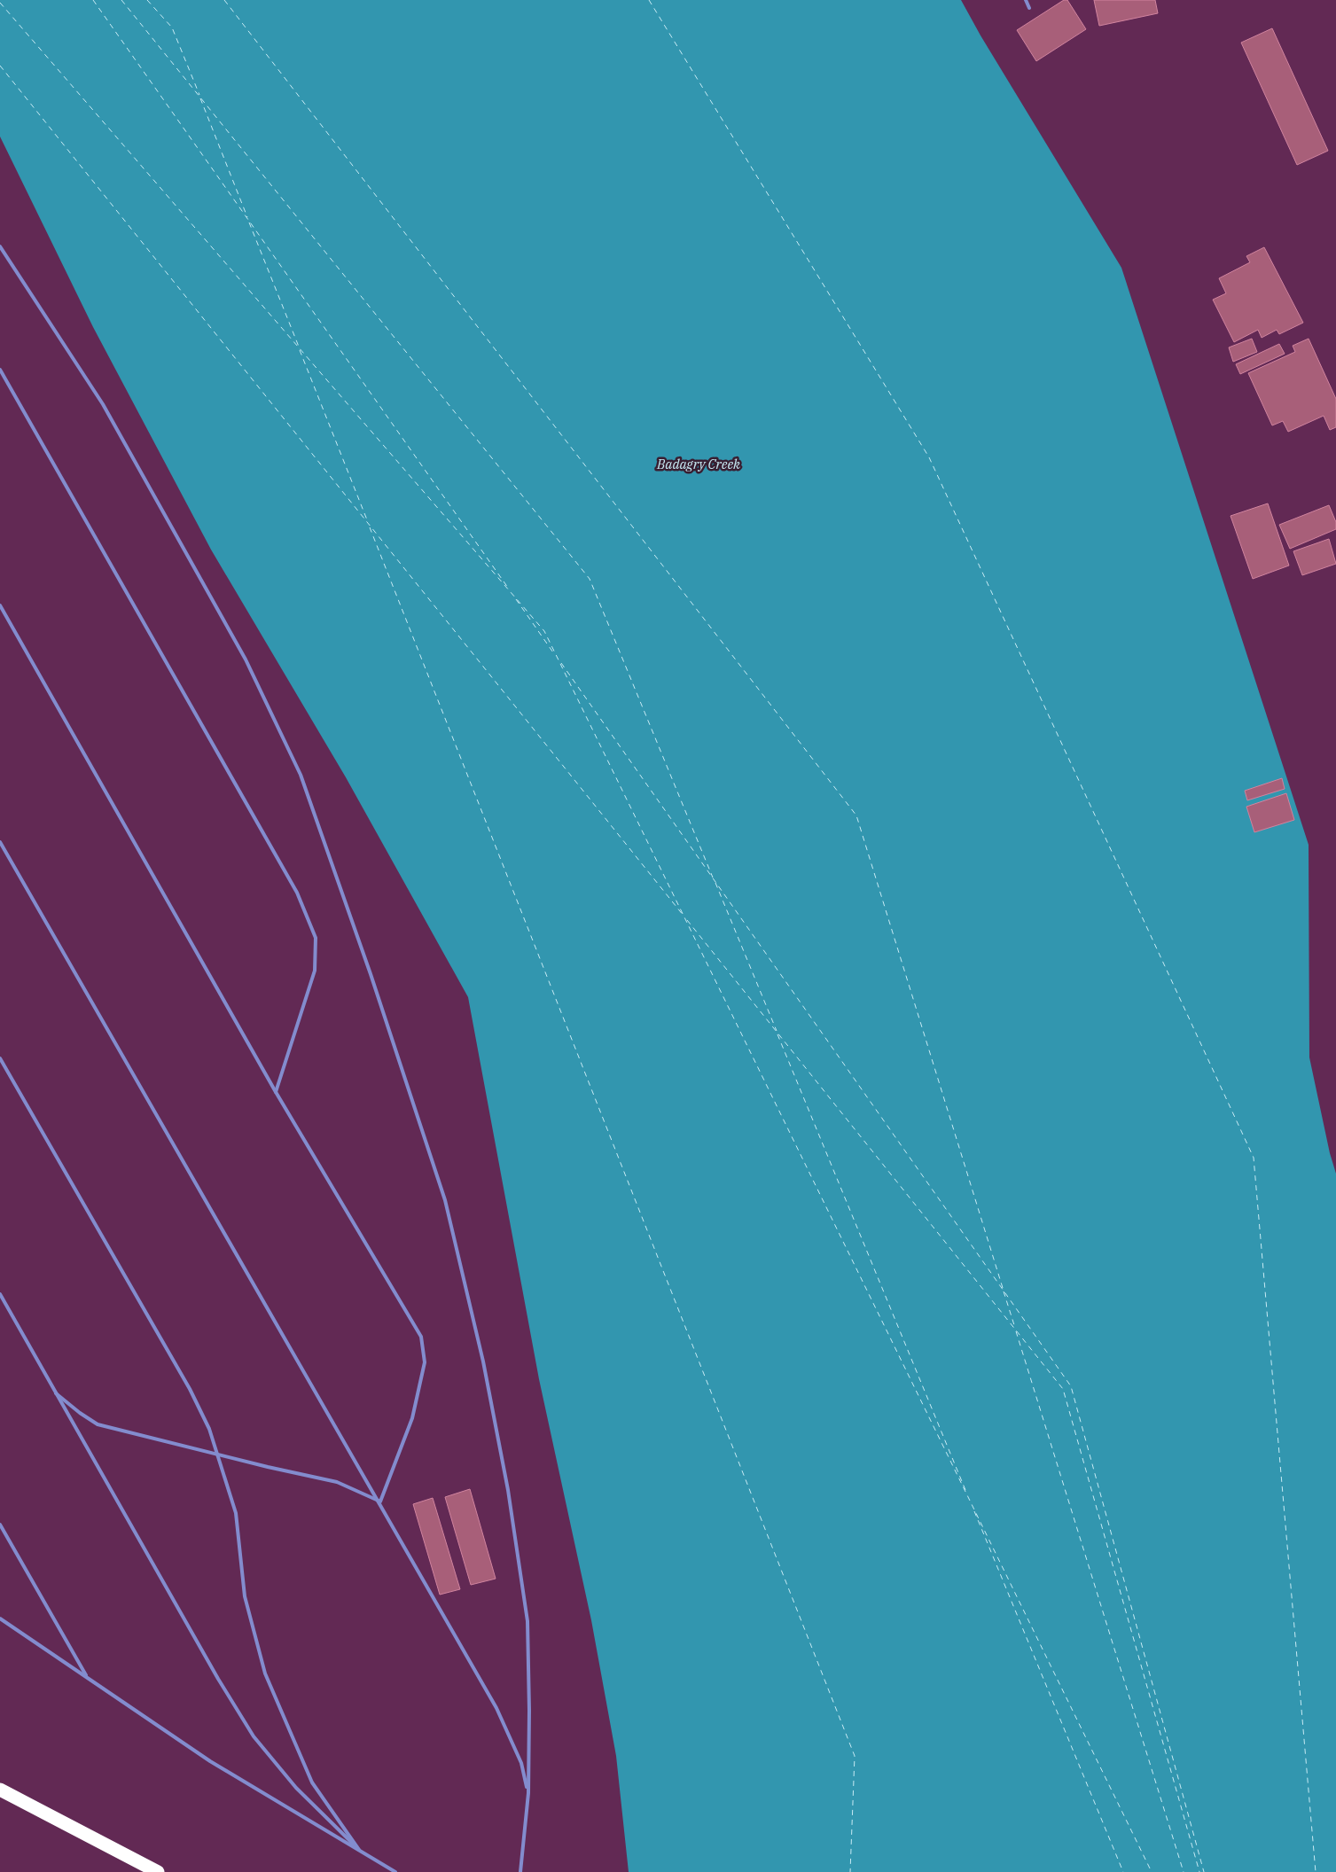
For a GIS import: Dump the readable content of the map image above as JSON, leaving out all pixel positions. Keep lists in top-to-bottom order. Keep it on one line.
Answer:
{"water":["Badagry Creek"]}
